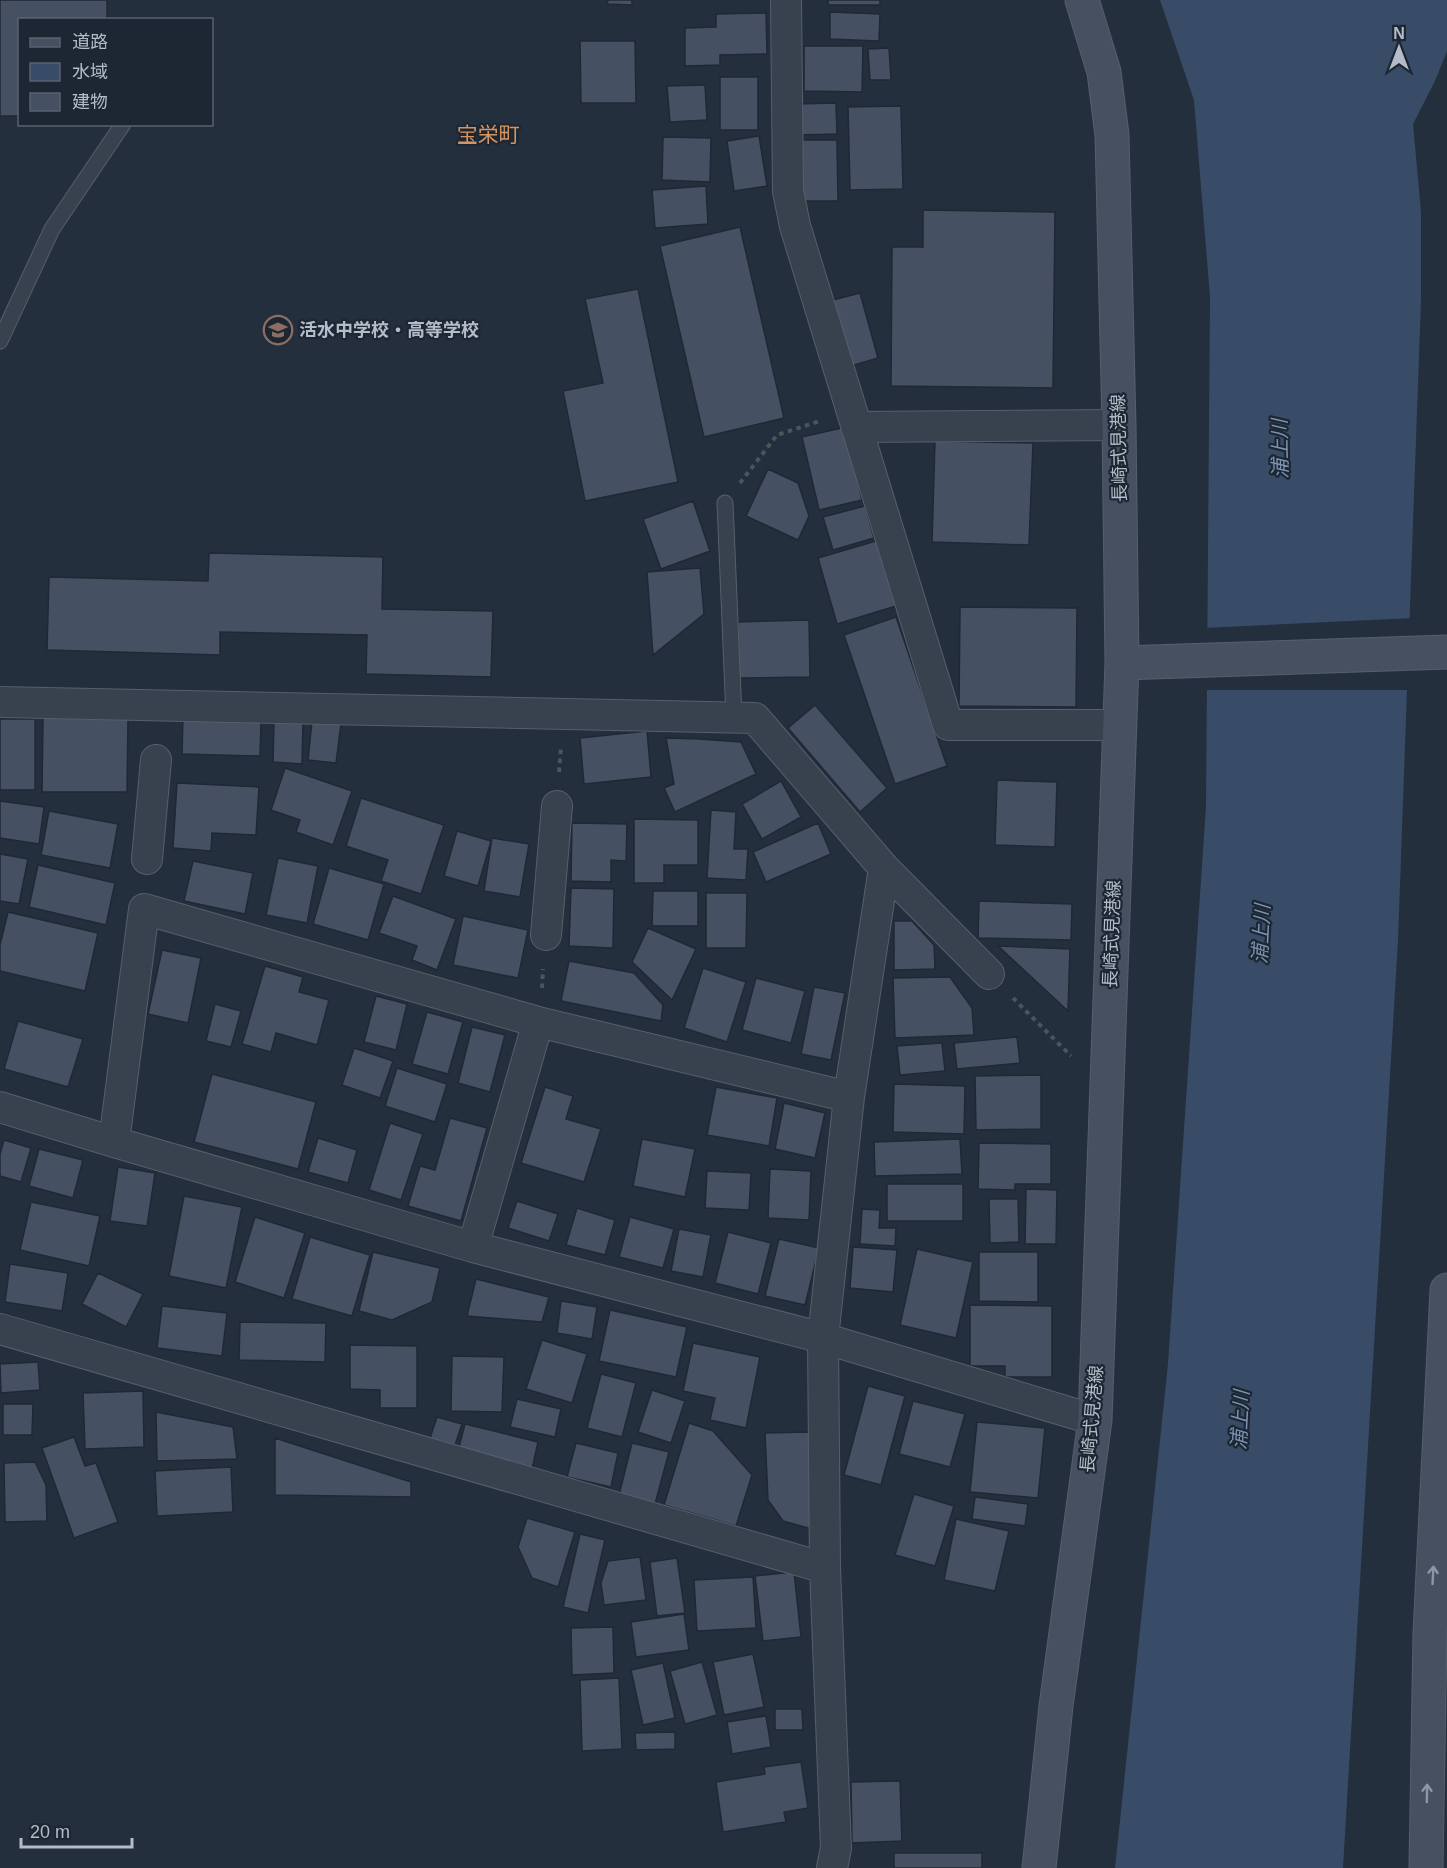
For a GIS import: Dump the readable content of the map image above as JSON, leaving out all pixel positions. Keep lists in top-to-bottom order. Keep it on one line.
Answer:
{"streets":{"main road":["長崎式見港線"]},"districts":["宝栄町"],"water":["浦上川"],"places":{"school or university":["活水中学校・高等学校"]},"legend":["道路","水域","建物"],"scale_bar":"20 m","north":"top"}
